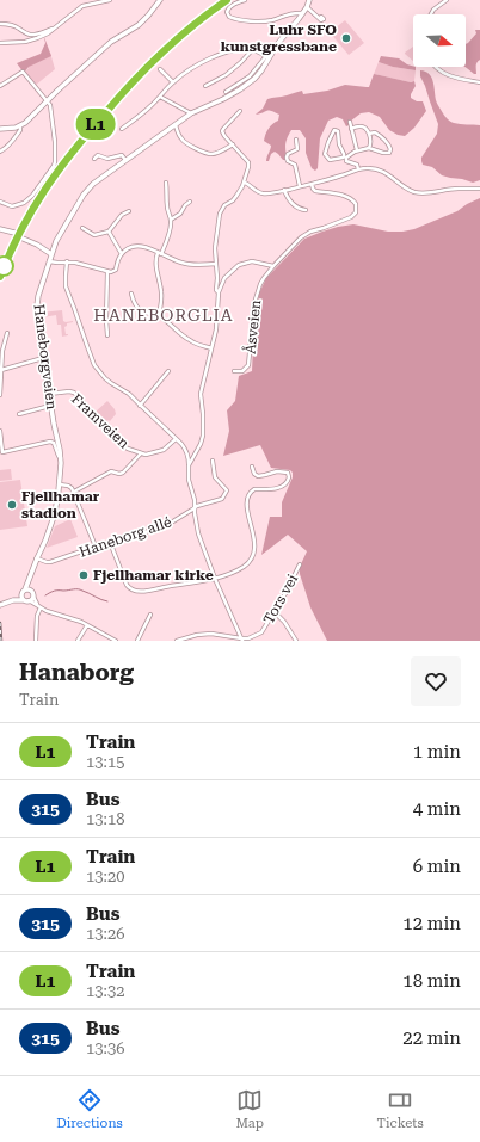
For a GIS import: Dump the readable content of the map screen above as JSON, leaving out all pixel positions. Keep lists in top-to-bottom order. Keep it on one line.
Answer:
{"streets":{"street":["Åsveien","Haneborgveien","Framveien","Haneborg allé","Tors vei"]},"crossings":[["Haneborgveien","Framveien"],["Haneborgveien","Haneborg allé"]],"districts":["HANEBORGLIA"],"places":["Luhr SFO kunstgressbane","Fjellhamar stadion","Fjellhamar kirke"],"north":"right","page":{"on_map":"L1","heading":["Hanaborg","Train"],"list":[{"mark":"L1","name":"Train","note":"13:15","value":"1 min"},{"mark":"315","name":"Bus","note":"13:18","value":"4 min"},{"mark":"L1","name":"Train","note":"13:20","value":"6 min"},{"mark":"315","name":"Bus","note":"13:26","value":"12 min"},{"mark":"L1","name":"Train","note":"13:32","value":"18 min"},{"mark":"315","name":"Bus","note":"13:36","value":"22 min"}],"tabs":["Directions","Map","Tickets"]}}
